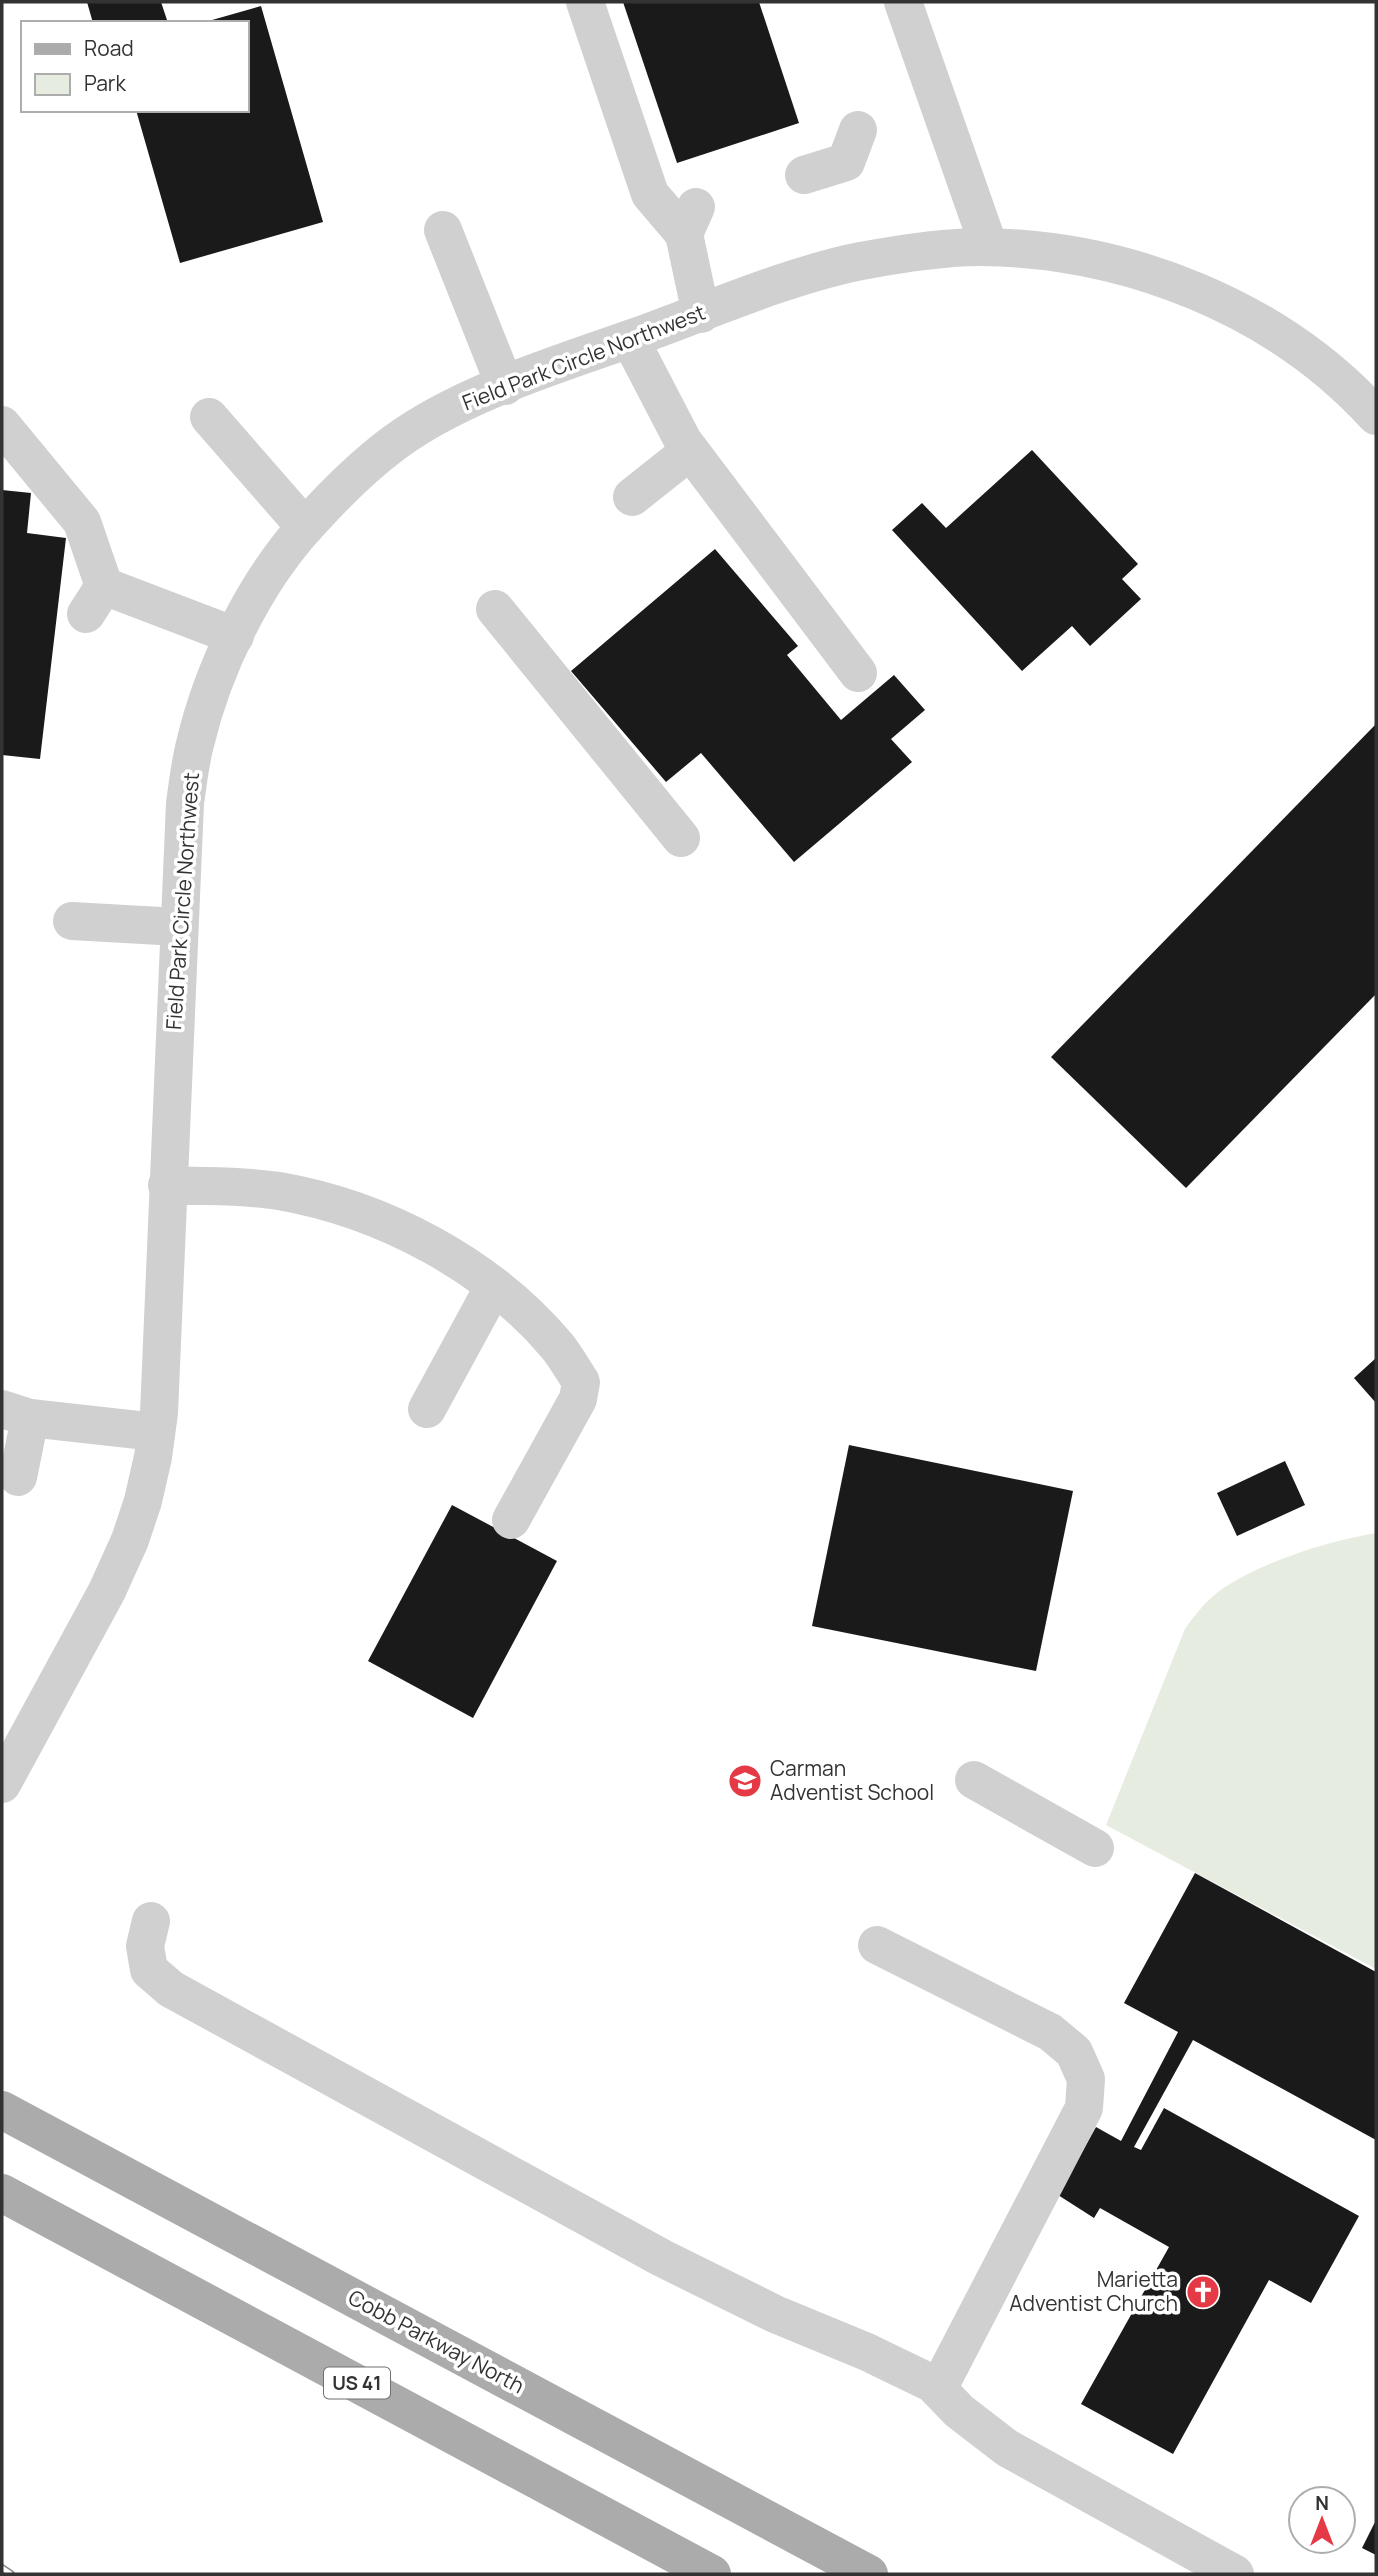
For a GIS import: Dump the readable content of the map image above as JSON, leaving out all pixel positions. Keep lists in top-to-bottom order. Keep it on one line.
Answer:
{"streets":{"main road":["Cobb Parkway North","US 41"],"street":["Field Park Circle Northwest"]},"places":{"school or university":["Carman Adventist School"],"church":["Marietta Adventist Church"]},"legend":["Road","Park"],"north":"top"}
